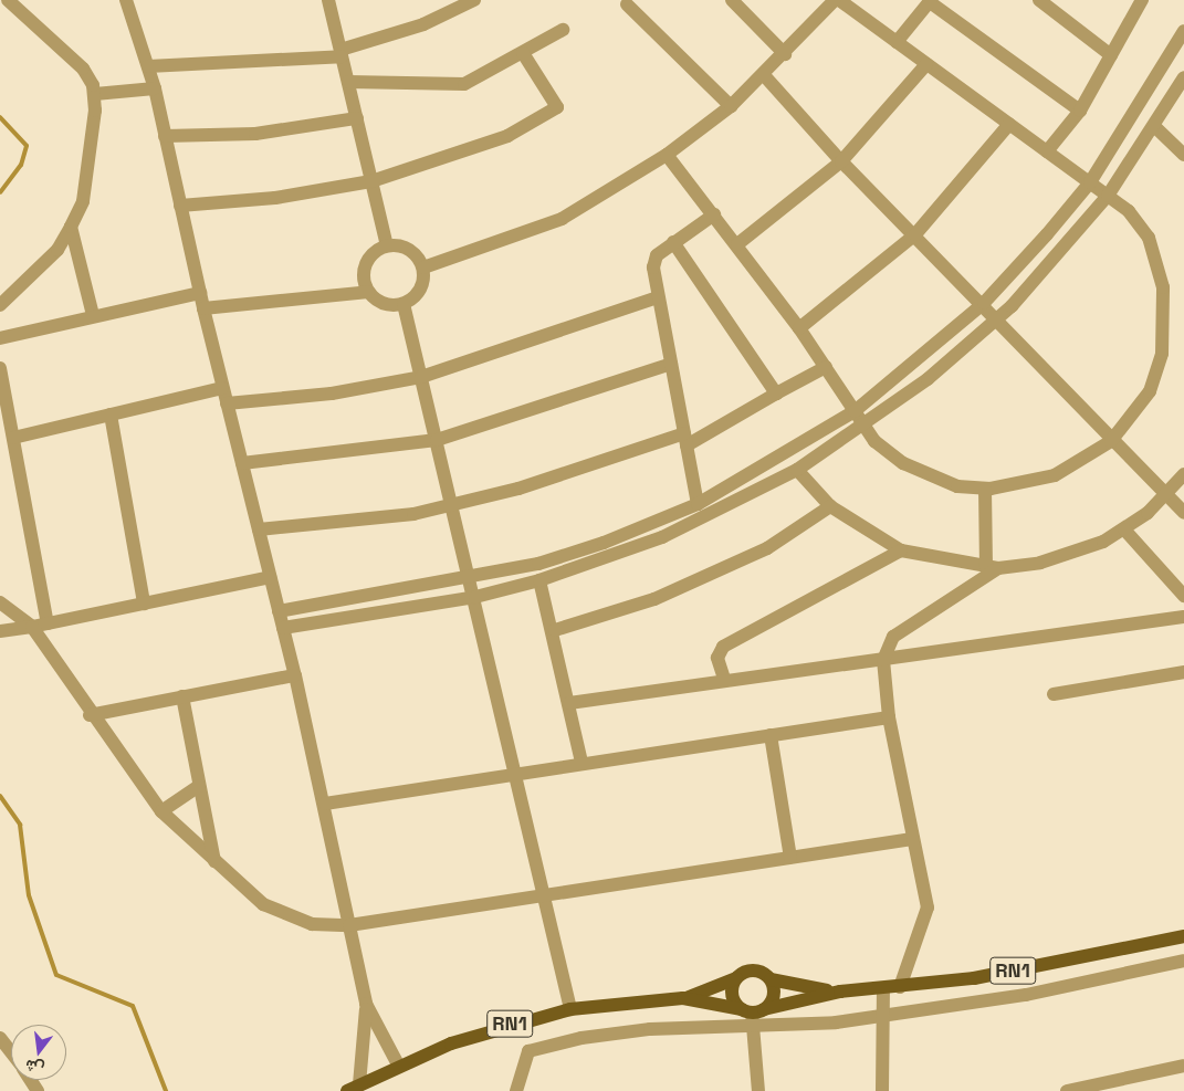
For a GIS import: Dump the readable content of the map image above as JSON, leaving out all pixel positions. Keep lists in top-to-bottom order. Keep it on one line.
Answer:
{"streets":{"main road":["RN1"]},"north":"bottom"}
